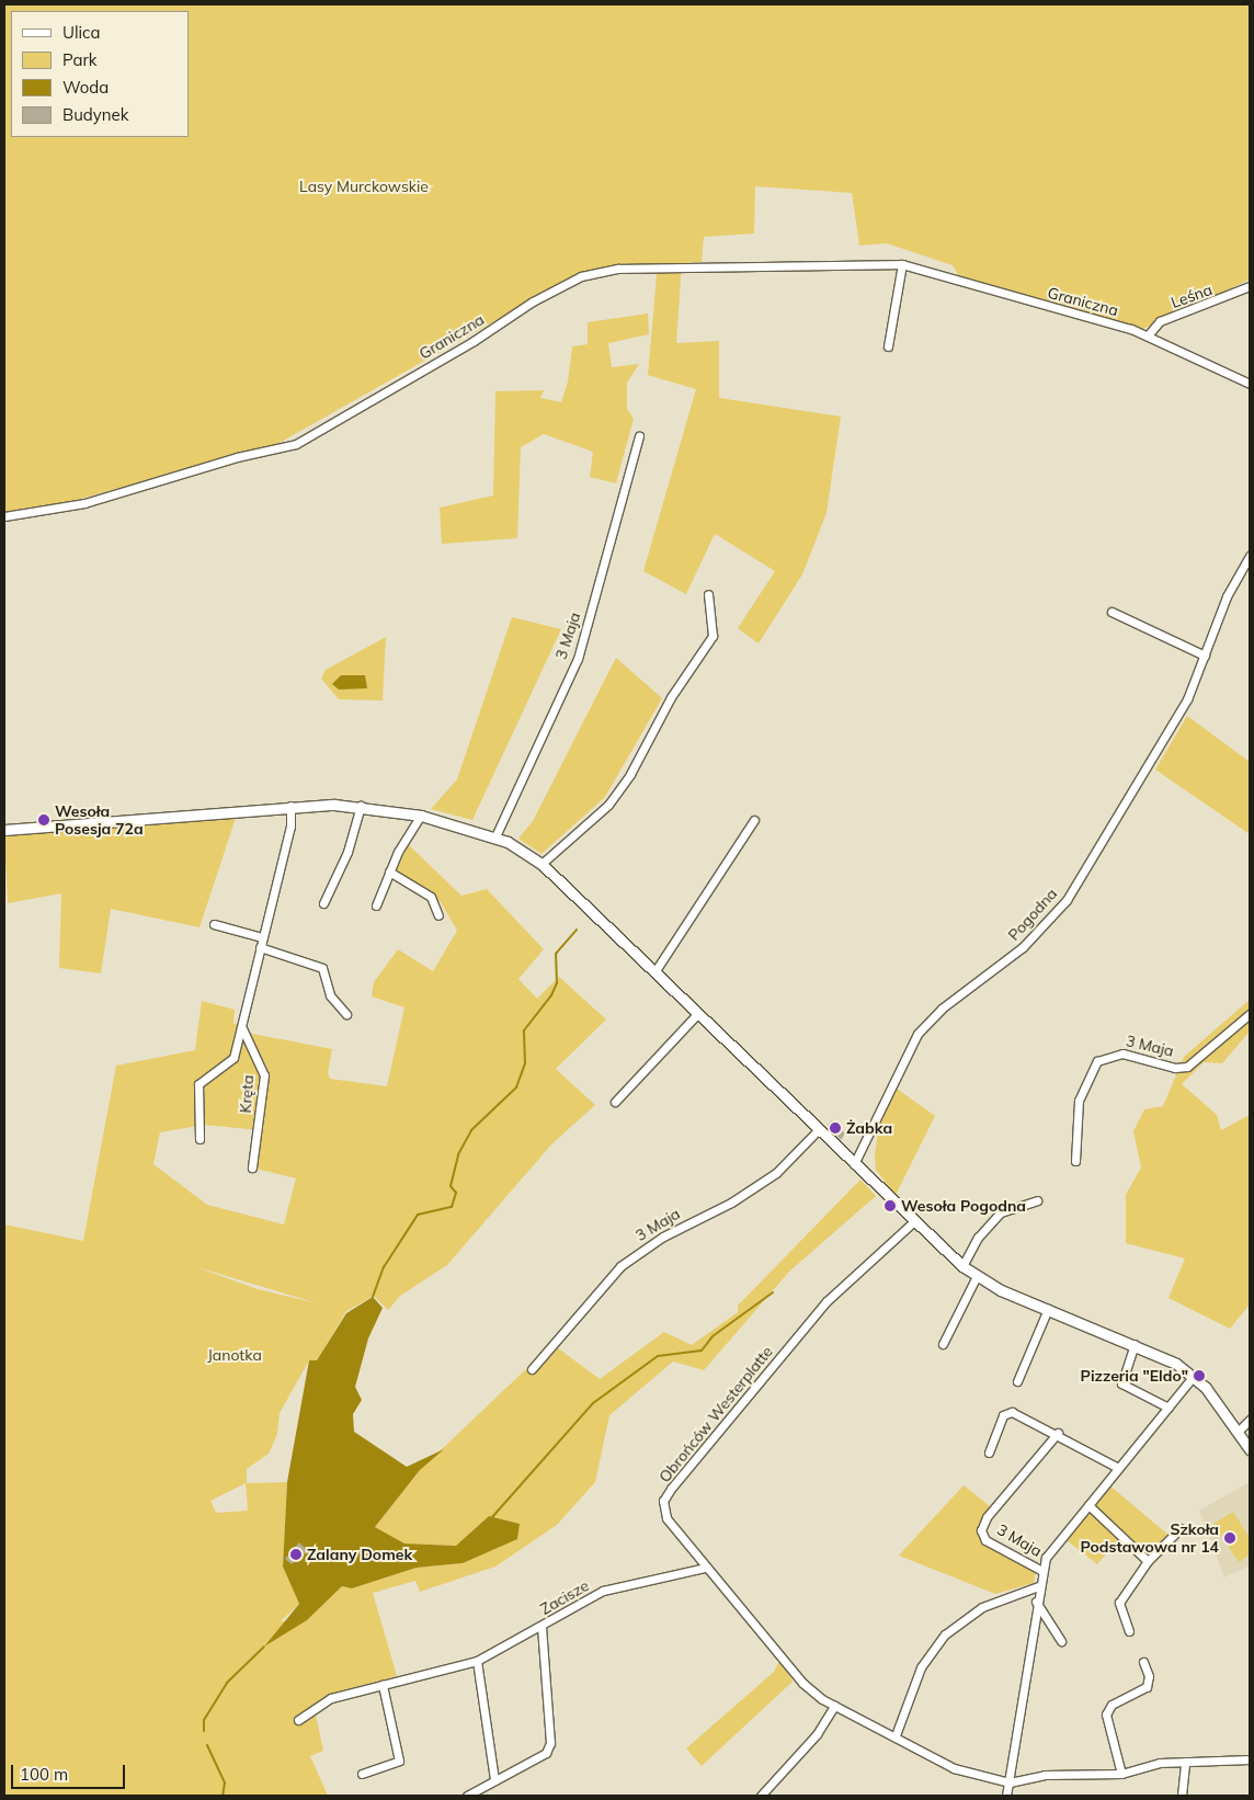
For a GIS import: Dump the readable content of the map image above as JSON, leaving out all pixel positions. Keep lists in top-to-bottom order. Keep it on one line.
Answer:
{"streets":{"street":["Leśna","Graniczna","3 Maja","Pogodna","Kręta","Obrońców Westerplatte","Zacisze"]},"crossings":[["Leśna","Graniczna"],["Obrońców Westerplatte","Zacisze"]],"parks":["Lasy Murckowskie","Janotka"],"places":["Wesoła Posesja 72a","Żabka","Wesoła Pogodna","Pizzeria \"Eldo\"","Szkoła Podstawowa nr 14","Zalany Domek"],"legend":["Ulica","Park","Woda","Budynek"],"scale_bar":"100 m"}
